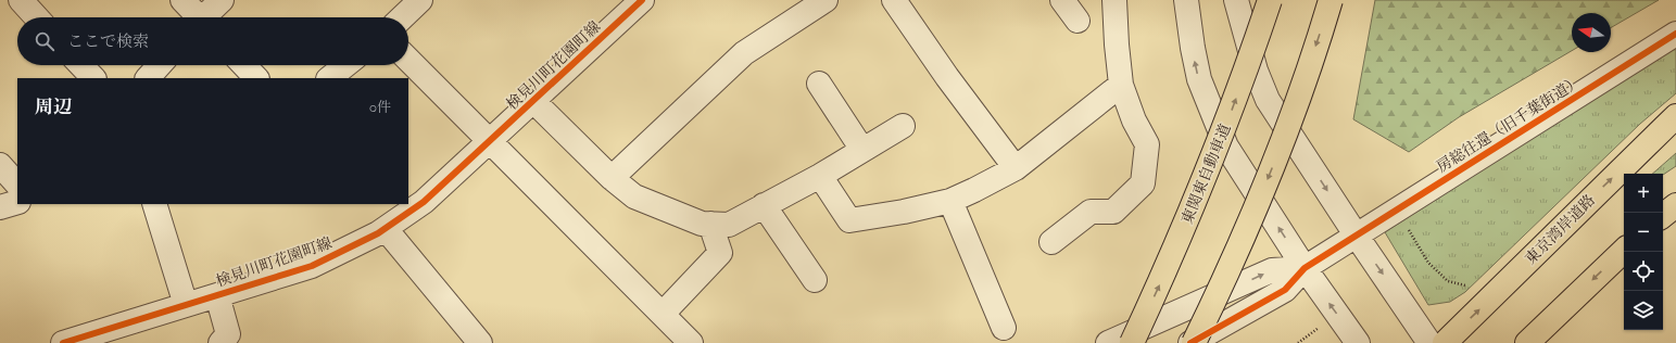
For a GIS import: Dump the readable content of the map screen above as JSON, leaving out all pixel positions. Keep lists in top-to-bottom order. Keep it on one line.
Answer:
{"streets":{"highway":["東関東自動車道","東京湾岸道路"],"street":["検見川町花園町線","房総往還（旧千葉街道）"]},"north":"left","page":{"search":"ここで検索","heading":["周辺","0件"],"map_buttons":["+","−"]}}
